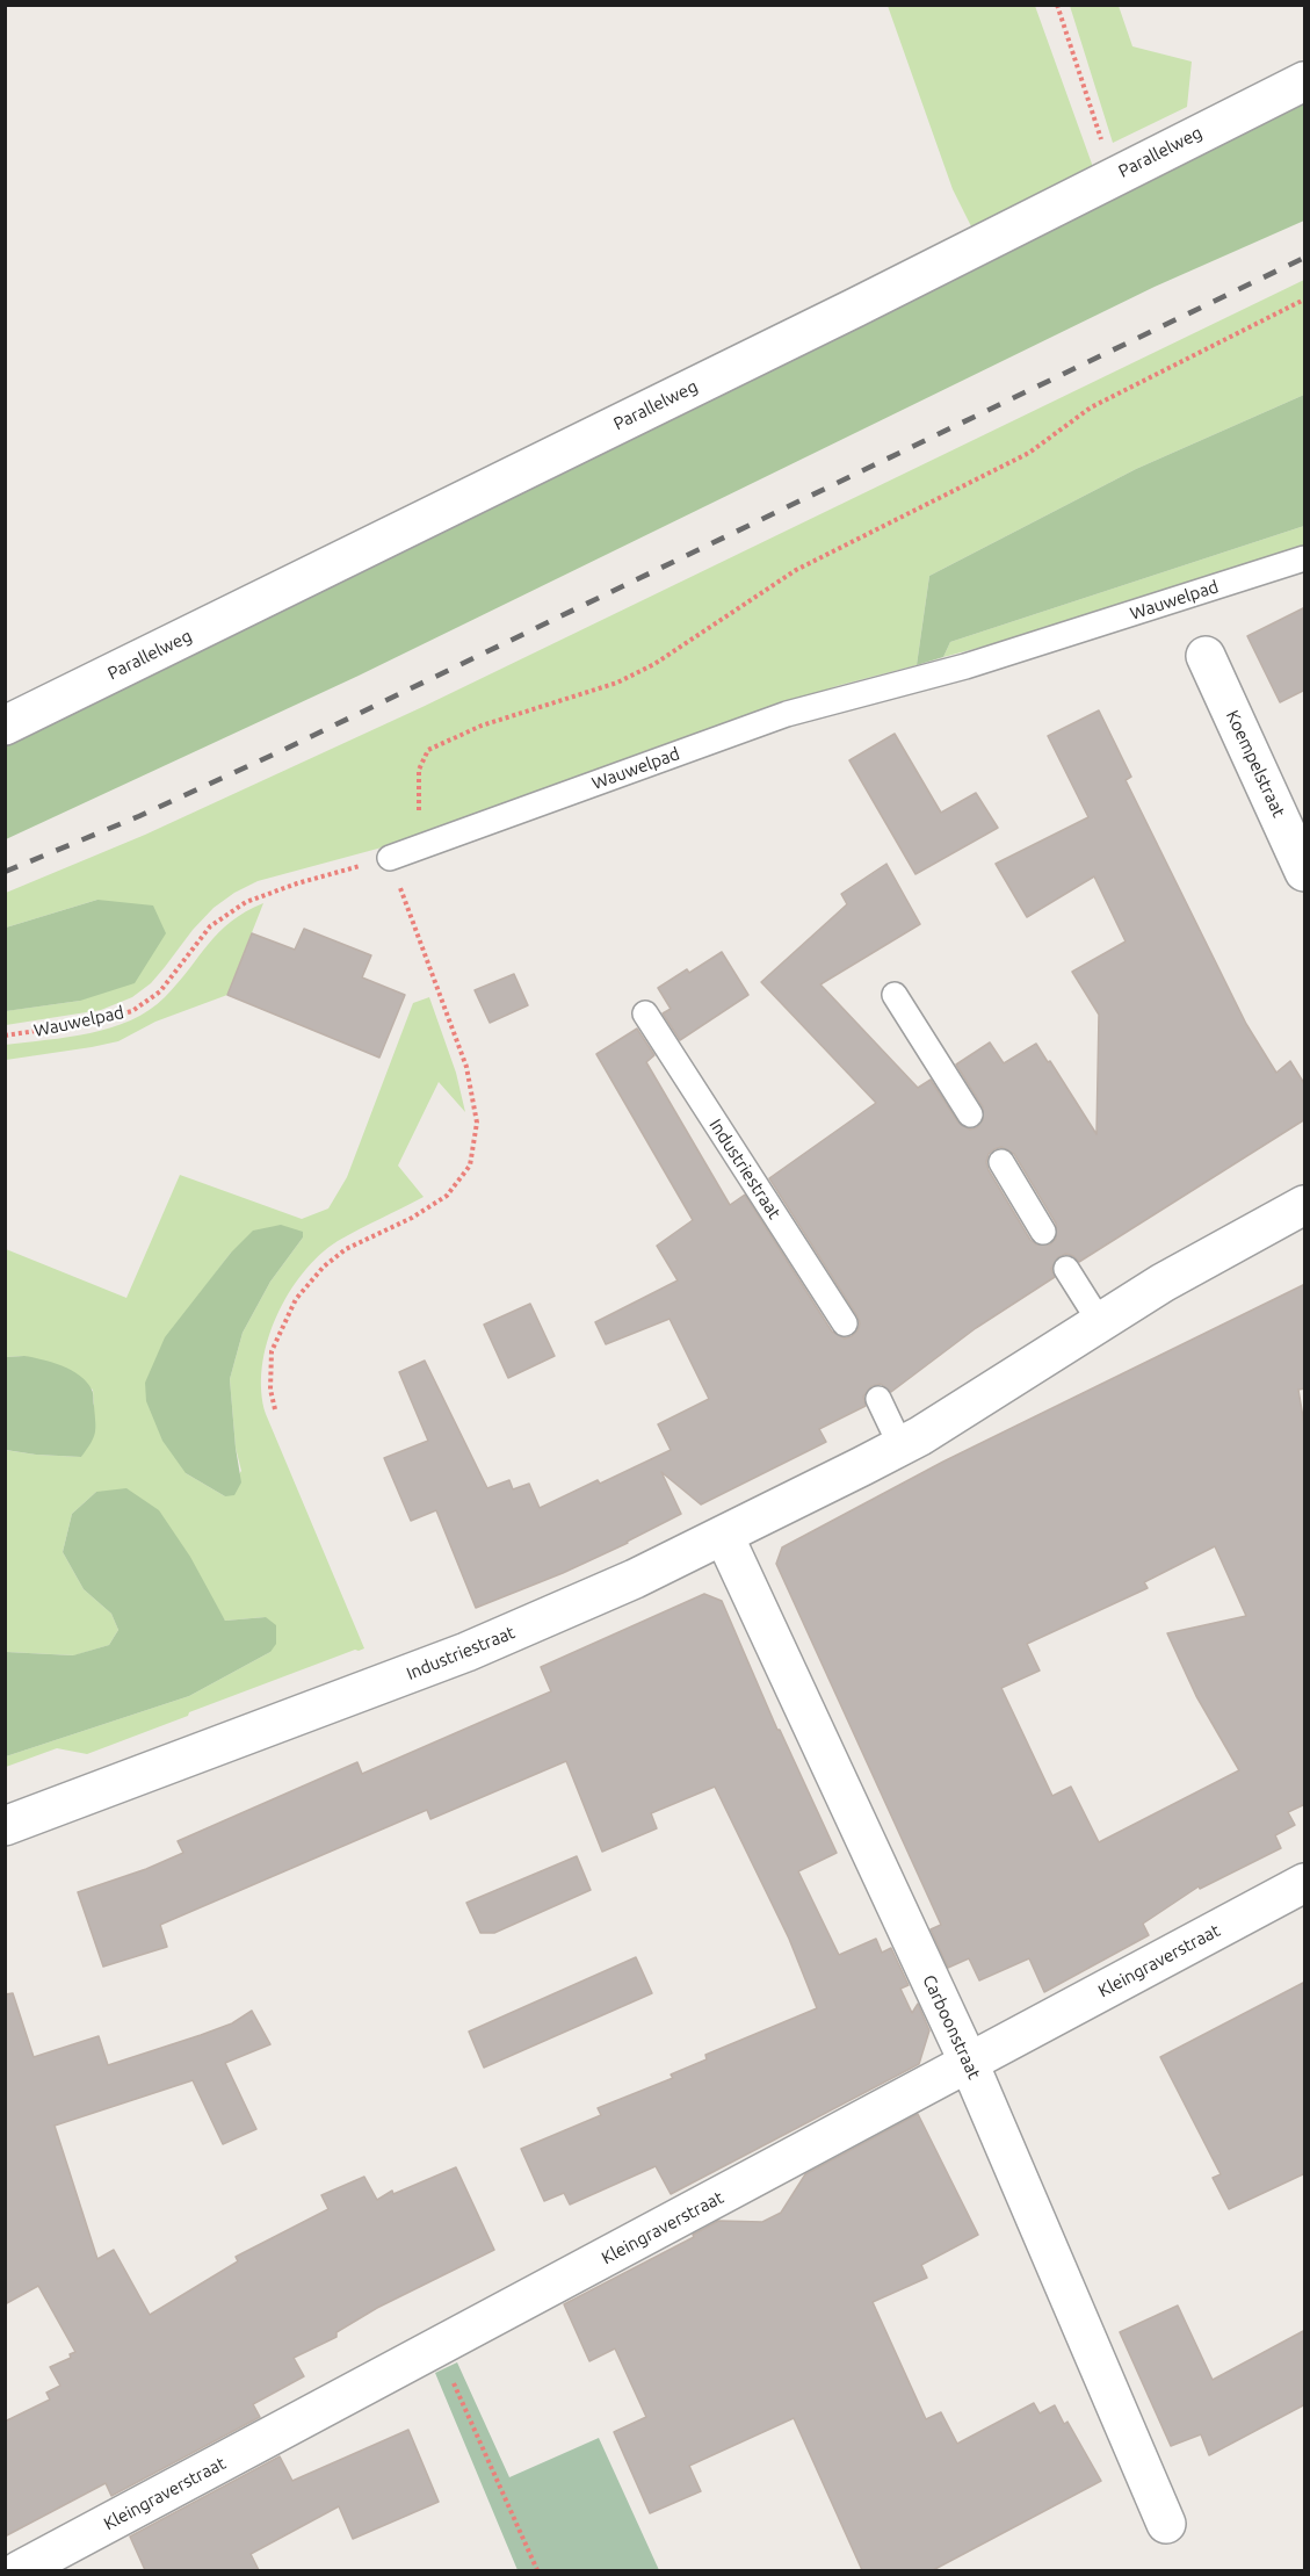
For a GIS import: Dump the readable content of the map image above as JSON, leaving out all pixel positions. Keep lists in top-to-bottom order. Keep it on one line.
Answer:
{"streets":{"street":["Parallelweg","Koempelstraat","Industriestraat","Kleingraverstraat","Carboonstraat"],"lane":["Wauwelpad"]},"crossings":[["Industriestraat","Carboonstraat"],["Kleingraverstraat","Carboonstraat"]]}
